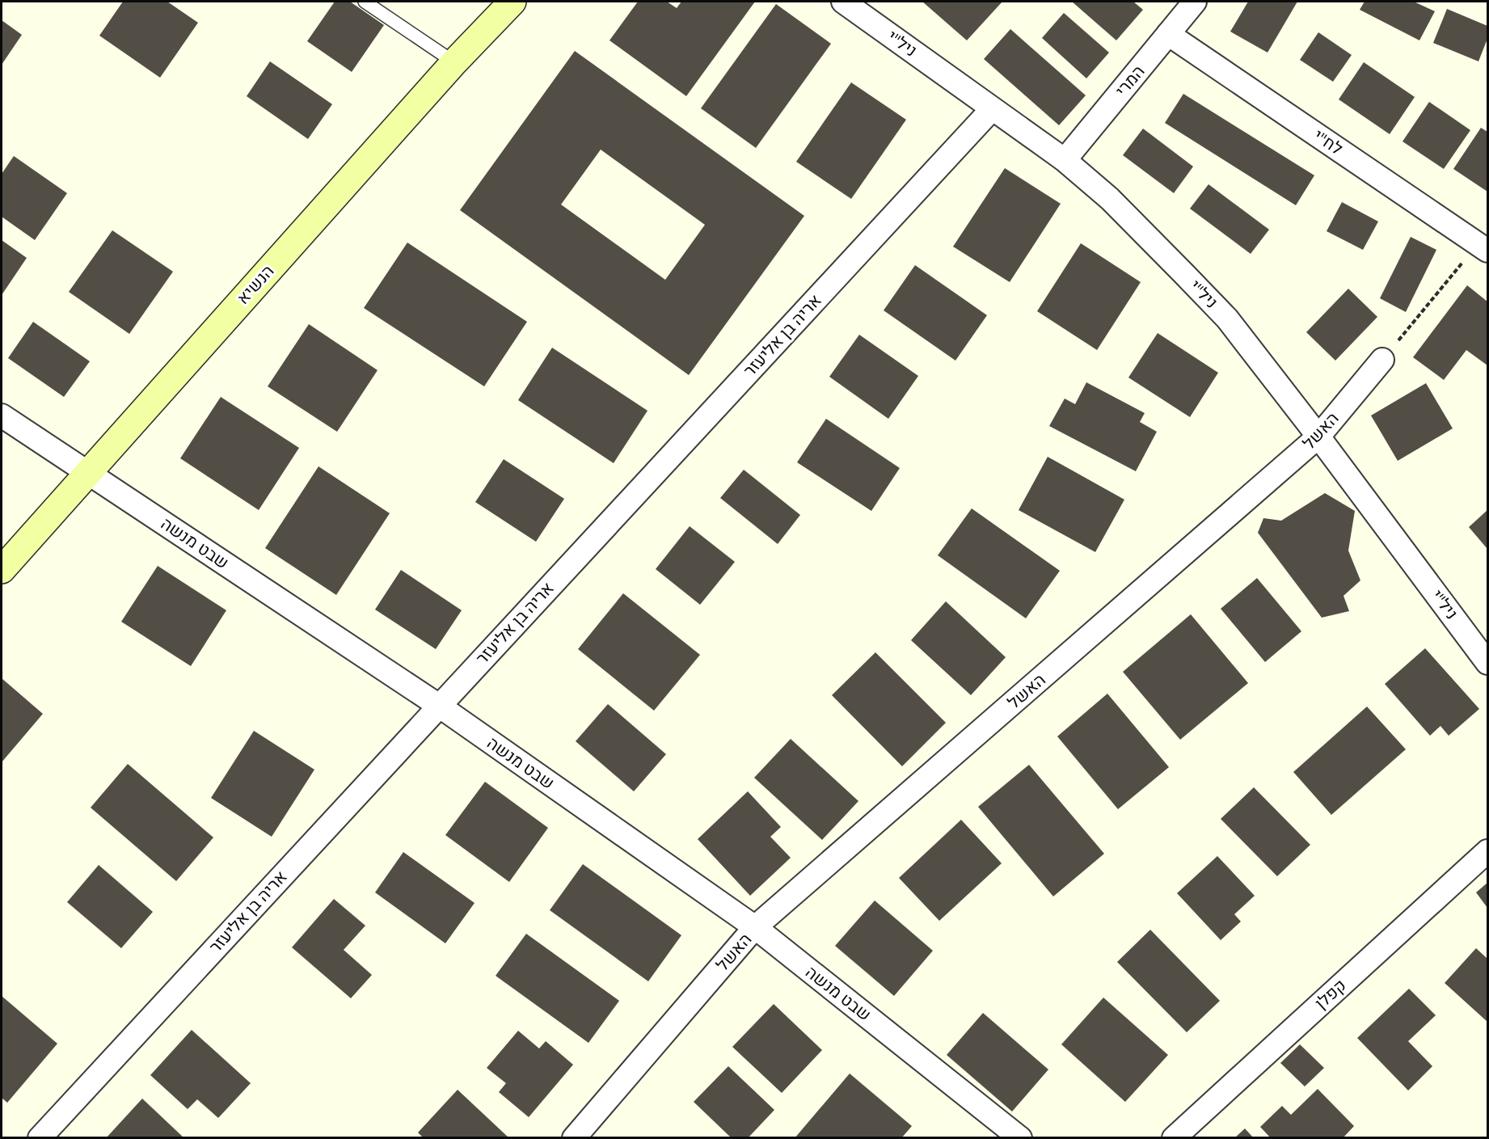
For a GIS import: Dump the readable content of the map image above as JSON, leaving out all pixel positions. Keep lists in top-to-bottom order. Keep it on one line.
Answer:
{"streets":{"street":["ניל\"י","המרי","לח\"י","הנשיא","אריה בן אליעזר","האשל","שבט מנשה","קפלן"]},"crossings":[["ניל\"י","המרי"],["ניל\"י","אריה בן אליעזר"],["ניל\"י","האשל"],["המרי","לח\"י"],["הנשיא","שבט מנשה"],["אריה בן אליעזר","שבט מנשה"],["האשל","שבט מנשה"]]}
